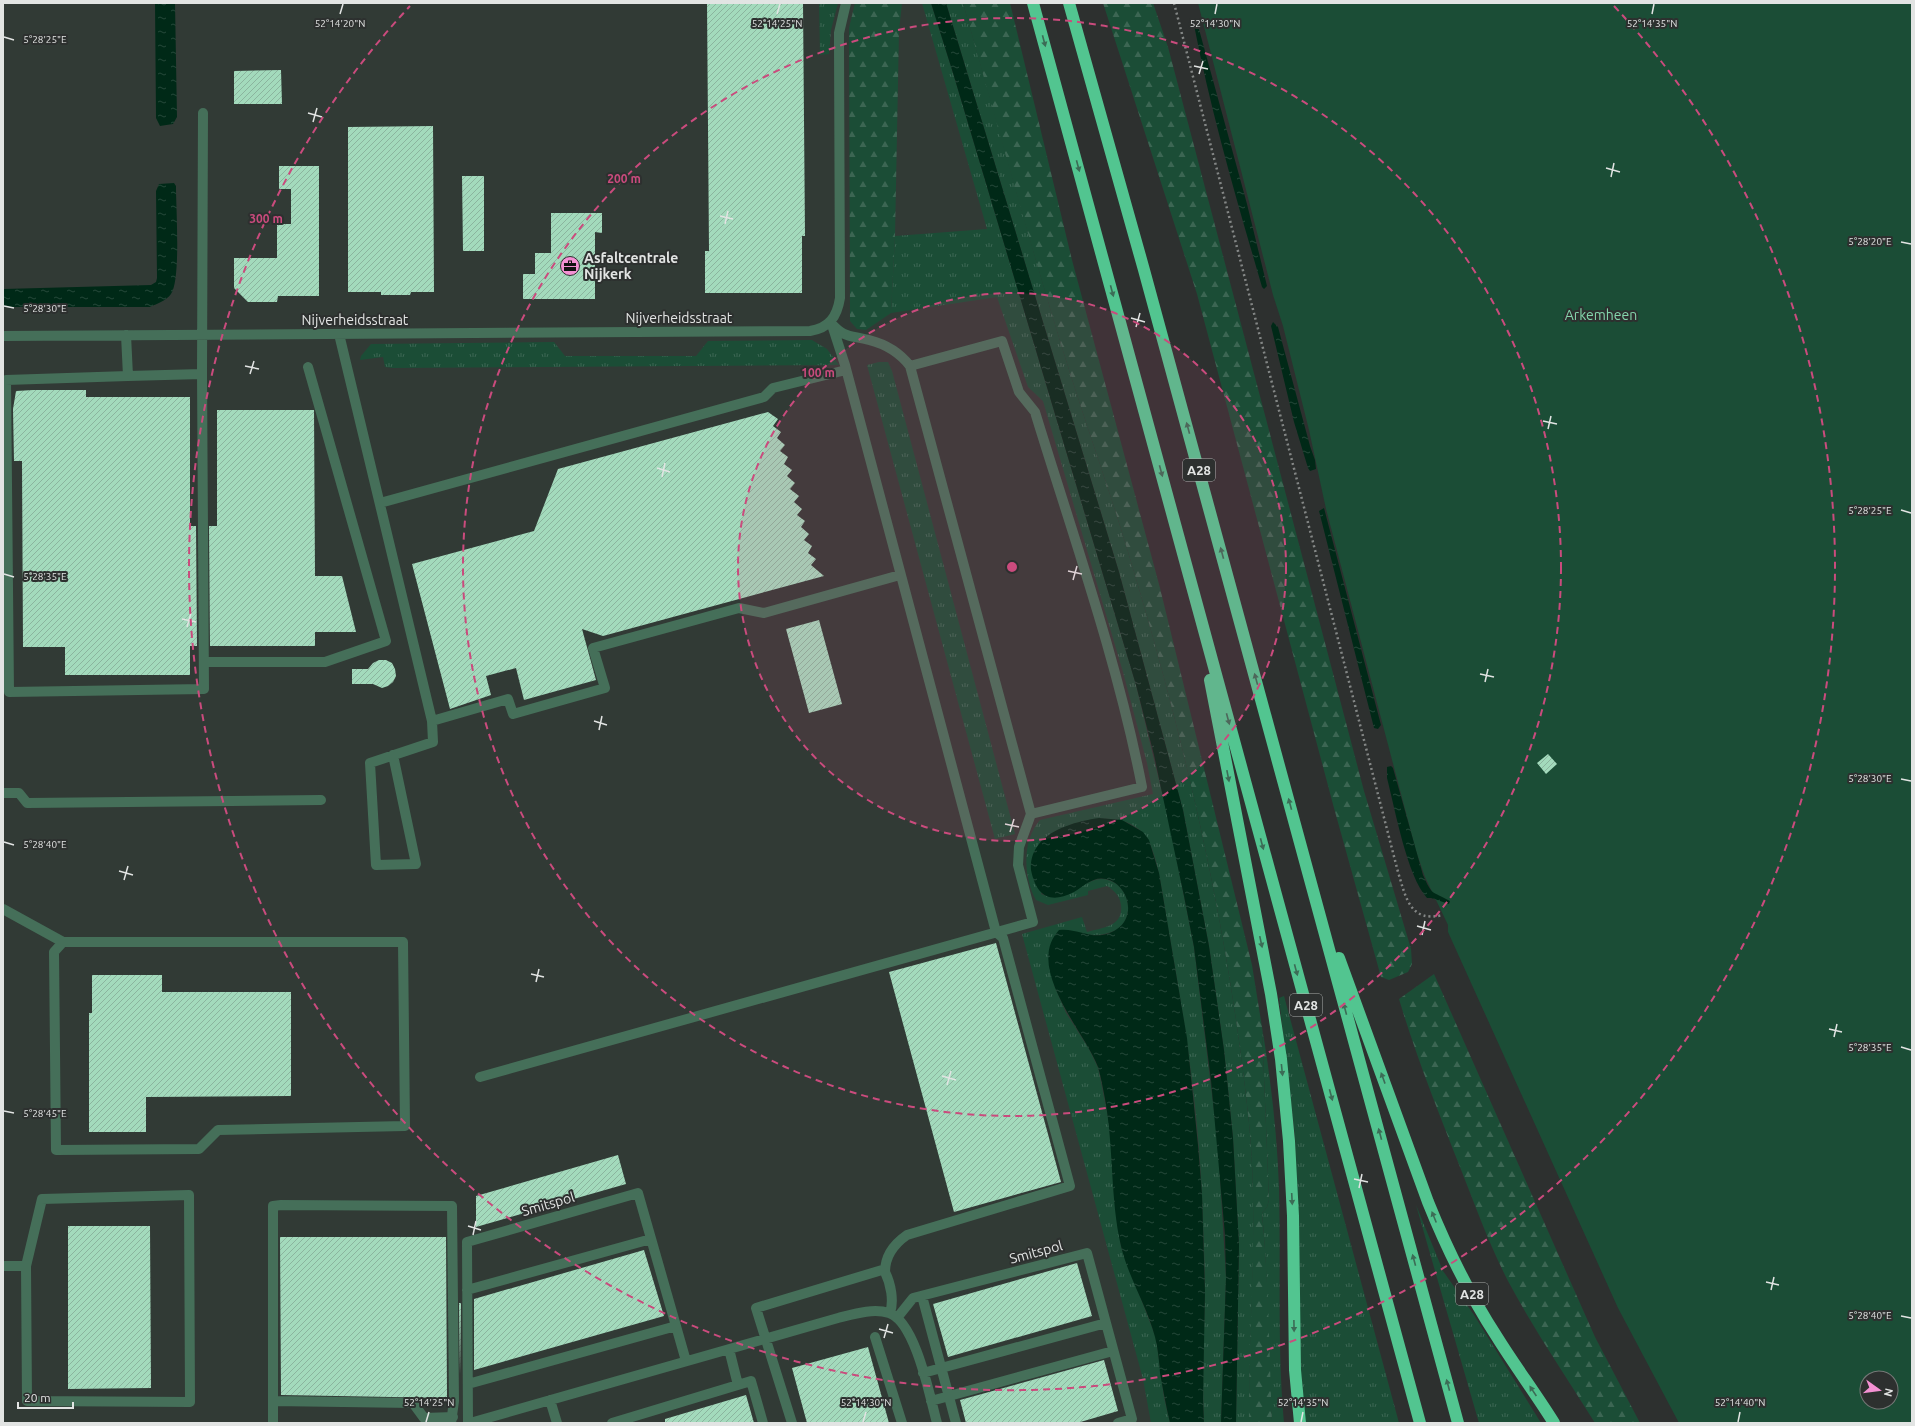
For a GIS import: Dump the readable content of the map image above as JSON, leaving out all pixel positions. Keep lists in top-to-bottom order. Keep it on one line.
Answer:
{"streets":{"highway":["A28"],"street":["Nijverheidsstraat","Smitspol"]},"parks":["Arkemheen"],"places":{"office":["Asfaltcentrale Nijkerk"]},"scale_bar":"20 m","north":"right","coordinates":["52°14'20\"N","52°14'25\"N","52°14'30\"N","52°14'35\"N","5°28'25\"E","5°28'20\"E","5°28'30\"E","5°28'35\"E","5°28'40\"E","5°28'45\"E","52°14'40\"N"],"rings":["200 m","300 m","100 m"]}
